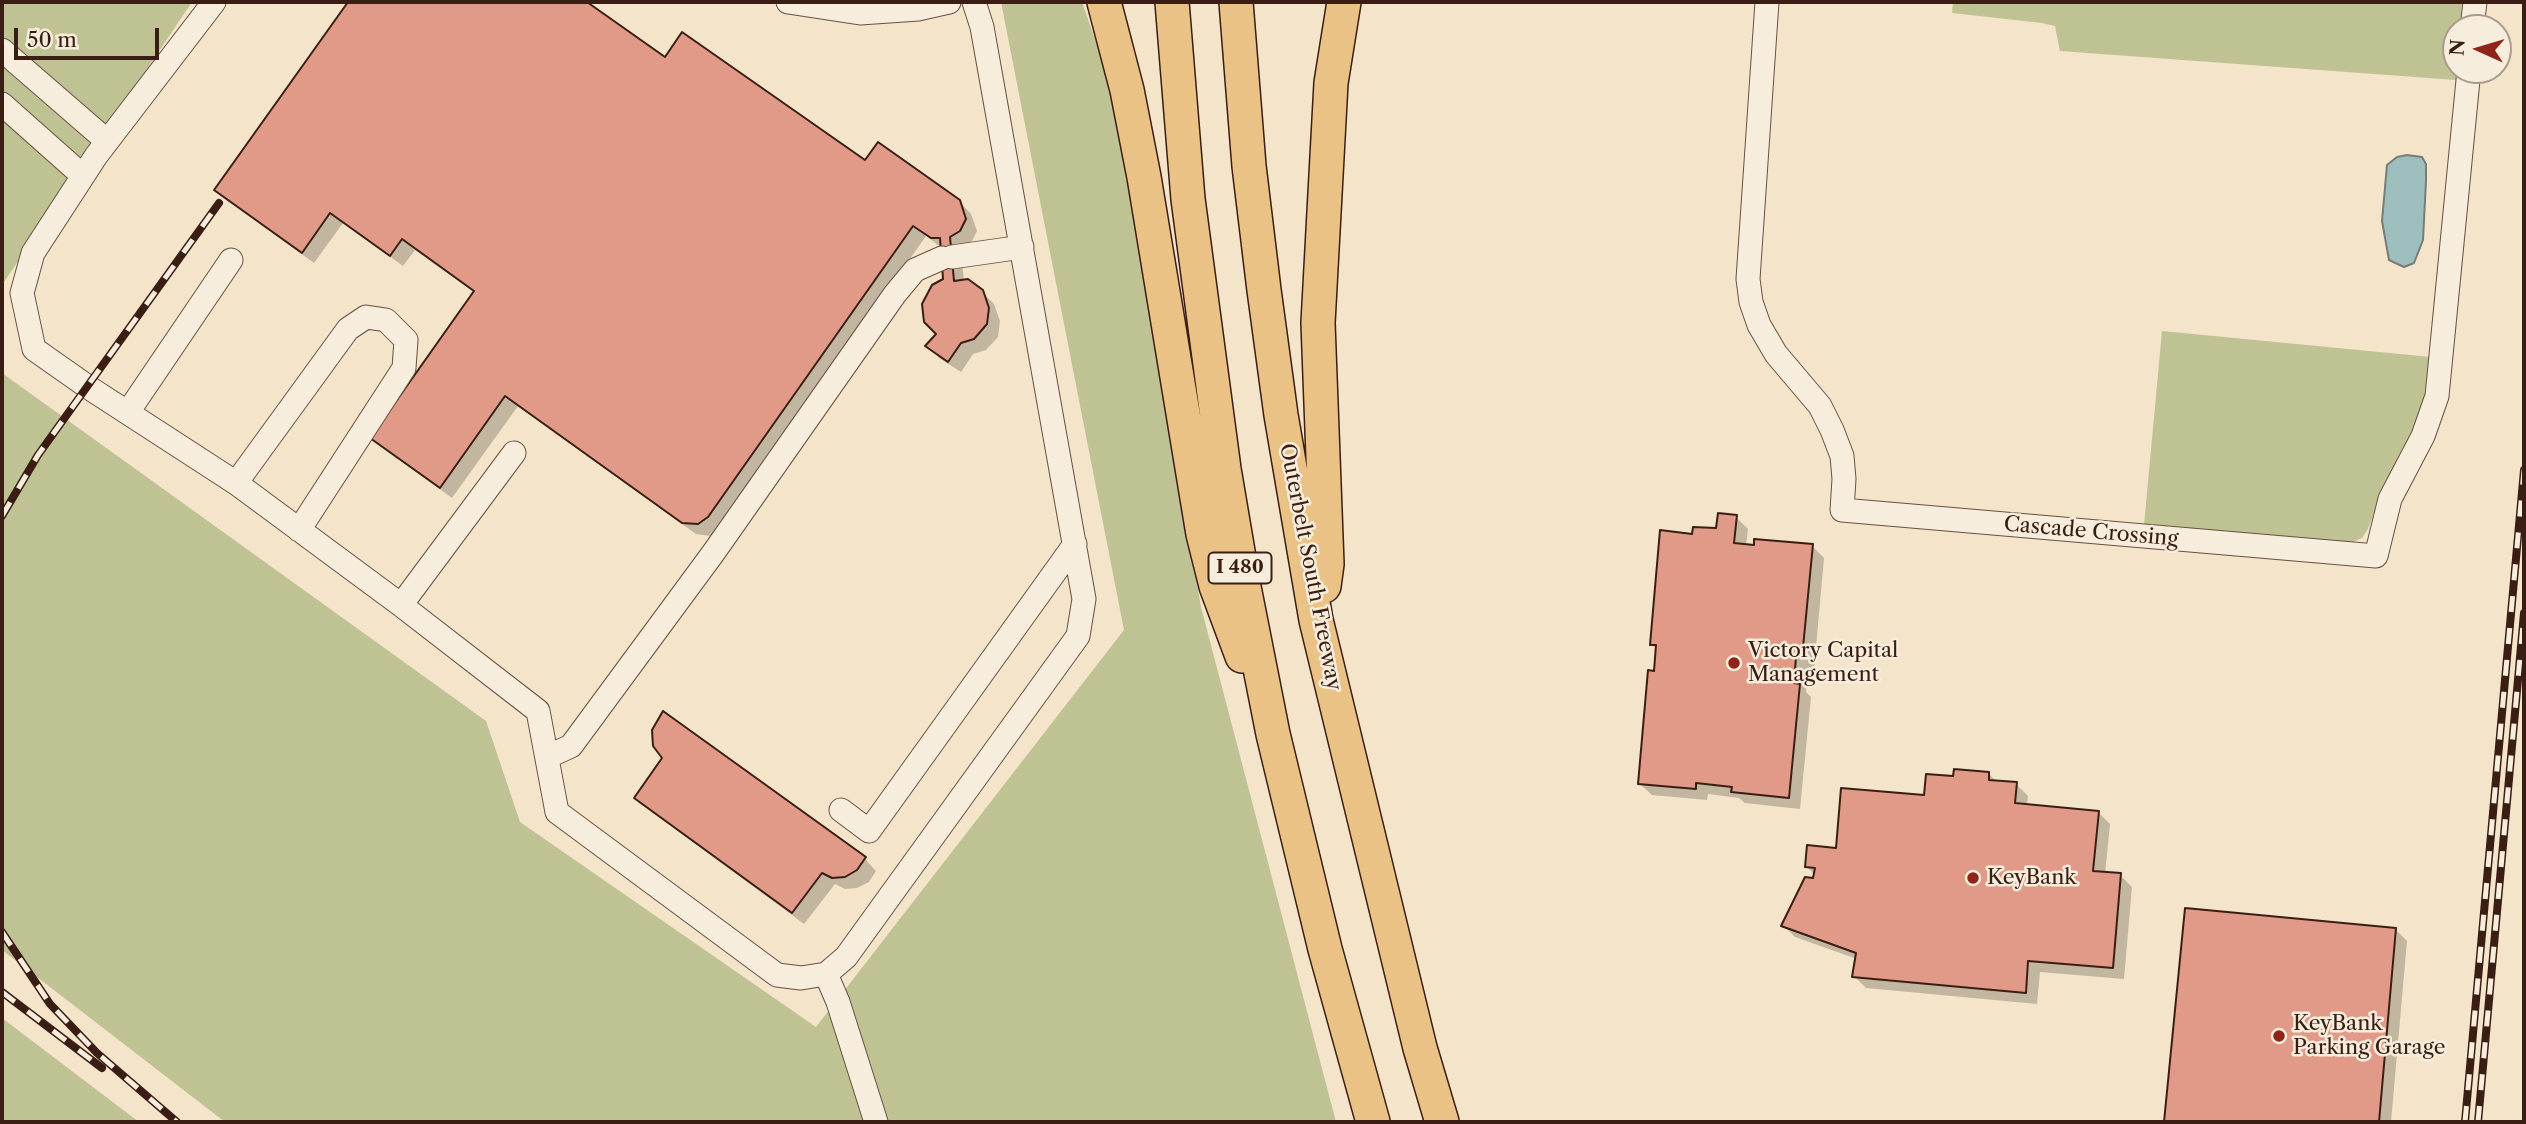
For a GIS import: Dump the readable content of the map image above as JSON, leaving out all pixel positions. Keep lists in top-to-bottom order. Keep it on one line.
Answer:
{"streets":{"highway":["Outerbelt South Freeway","I 480"],"lane":["Cascade Crossing"]},"places":["Victory Capital Management","KeyBank","KeyBank Parking Garage"],"scale_bar":"50 m","north":"left"}
